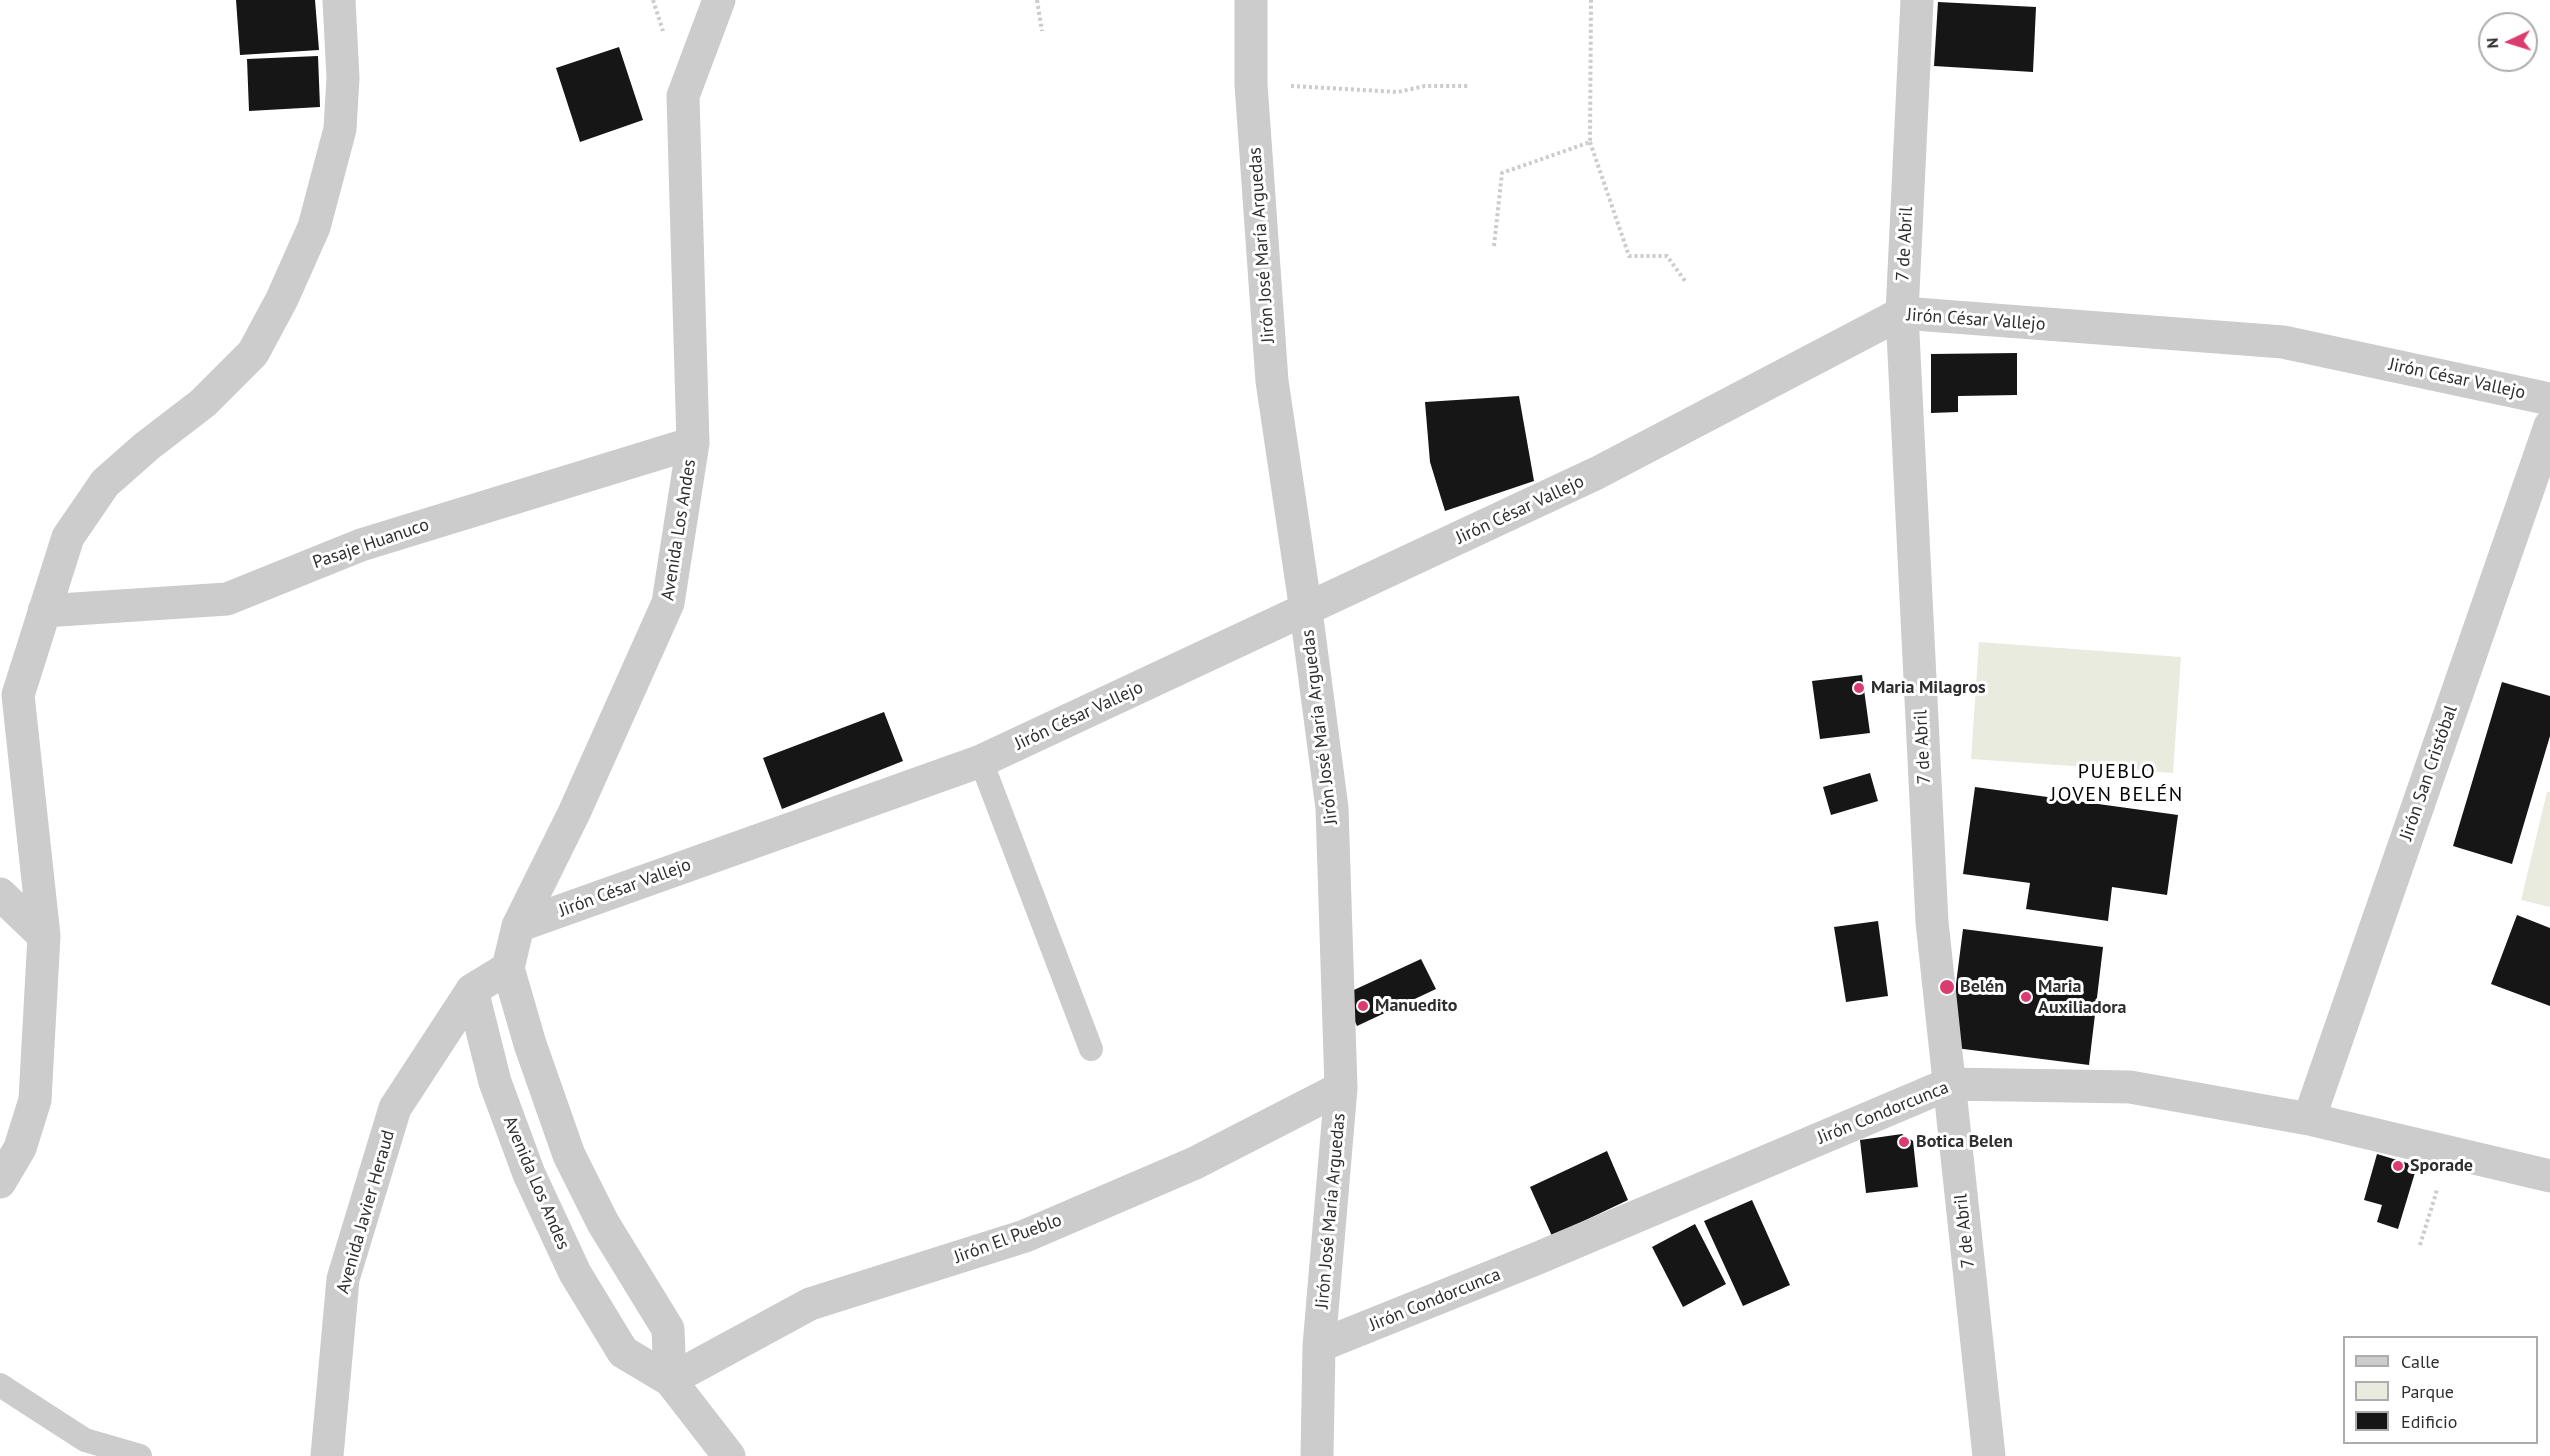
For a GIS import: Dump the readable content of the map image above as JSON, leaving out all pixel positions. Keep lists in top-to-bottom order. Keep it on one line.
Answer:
{"streets":{"street":["7 de Abril","Jirón José María Arguedas","Jirón César Vallejo","Avenida Los Andes","Pasaje Huanuco","Jirón San Cristóbal","Jirón Condorcunca","Avenida Javier Heraud","Jirón El Pueblo"]},"crossings":[["7 de Abril","Jirón César Vallejo"],["7 de Abril","Jirón Condorcunca"],["Jirón José María Arguedas","Jirón César Vallejo"],["Jirón José María Arguedas","Jirón Condorcunca"],["Jirón José María Arguedas","Jirón El Pueblo"],["Jirón César Vallejo","Avenida Los Andes"],["Avenida Los Andes","Pasaje Huanuco"],["Avenida Los Andes","Avenida Javier Heraud"],["Avenida Los Andes","Jirón El Pueblo"],["Jirón San Cristóbal","Jirón Condorcunca"]],"districts":["PUEBLO JOVEN BELÉN"],"places":["Maria Milagros","Belén","Maria Auxiliadora","Manuedito","Botica Belen","Sporade"],"legend":["Calle","Parque","Edificio"],"north":"left"}
